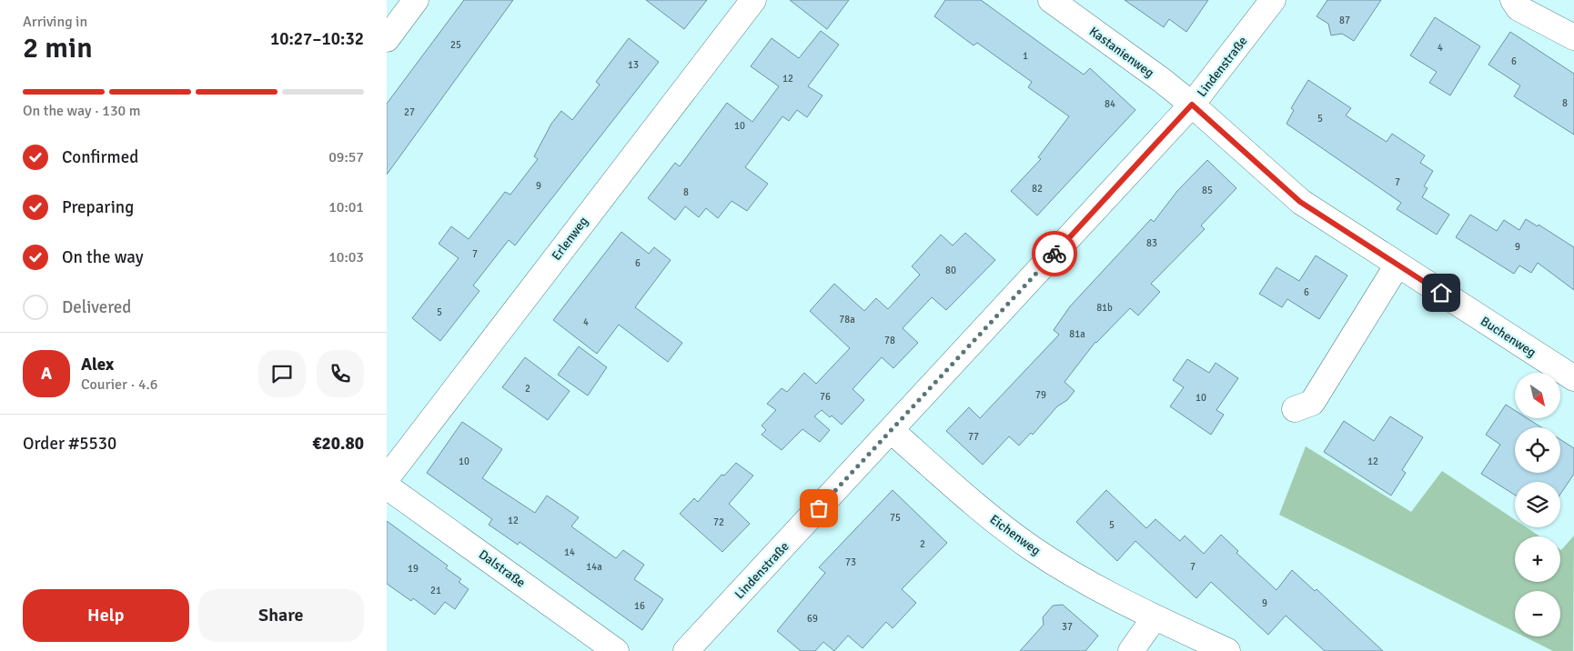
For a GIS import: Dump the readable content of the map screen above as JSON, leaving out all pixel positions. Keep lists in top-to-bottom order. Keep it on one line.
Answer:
{"streets":{"street":["Kastanienweg","Lindenstraße","Erlenweg","Buchenweg","Eichenweg","Dalstraße"]},"crossings":[["Kastanienweg","Lindenstraße"],["Kastanienweg","Buchenweg"],["Lindenstraße","Buchenweg"],["Lindenstraße","Eichenweg"]],"house_numbers":["87","25","4","1","6","13","12","8","84","27","5","10","7","9","82","85","8","83","9","7","6","80","6","81b","5","78a","4","81a","78","2","79","76","10","77","10","12","75","12","72","5","2","14","73","14a","7","19","21","9","16","69","37"],"north":"bottom right","page":{"heading":["2 min","Arriving in","10:27–10:32"],"panel":["Alex","Courier · 4.6","Order #5530","€20.80"],"bar":"On the way · 130 m","list":[["Confirmed","09:57"],["Preparing","10:01"],["On the way","10:03"],"Delivered"],"round":"A","map_buttons":["+","−"],"buttons":["Help","Share"]}}
